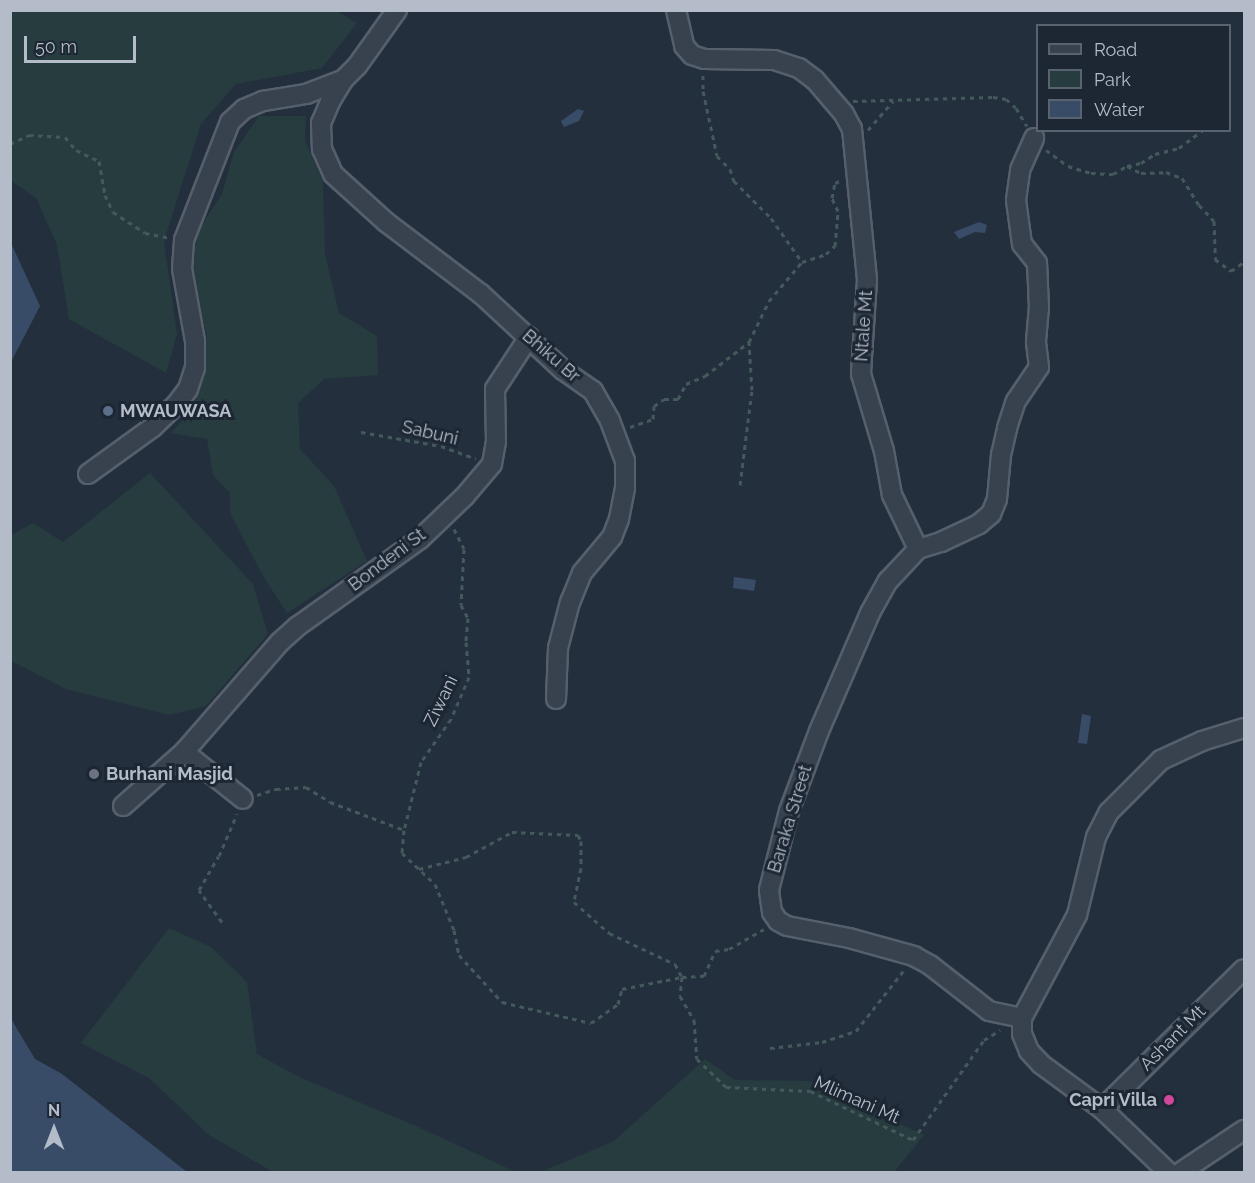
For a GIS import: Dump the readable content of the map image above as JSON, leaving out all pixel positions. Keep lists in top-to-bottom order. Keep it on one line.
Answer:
{"streets":{"street":["Ntale Mt","Bhiku Br","Bondeni St","Baraka Street","Ashant Mt"],"path":["Sabuni","Ziwani","Mlimani Mt"]},"crossings":[["Ntale Mt","Baraka Street"],["Sabuni","Bondeni St"],["Bondeni St","Ziwani"]],"places":["MWAUWASA","Burhani Masjid","Capri Villa"],"legend":["Road","Park","Water"],"scale_bar":"50 m","north":"top"}
